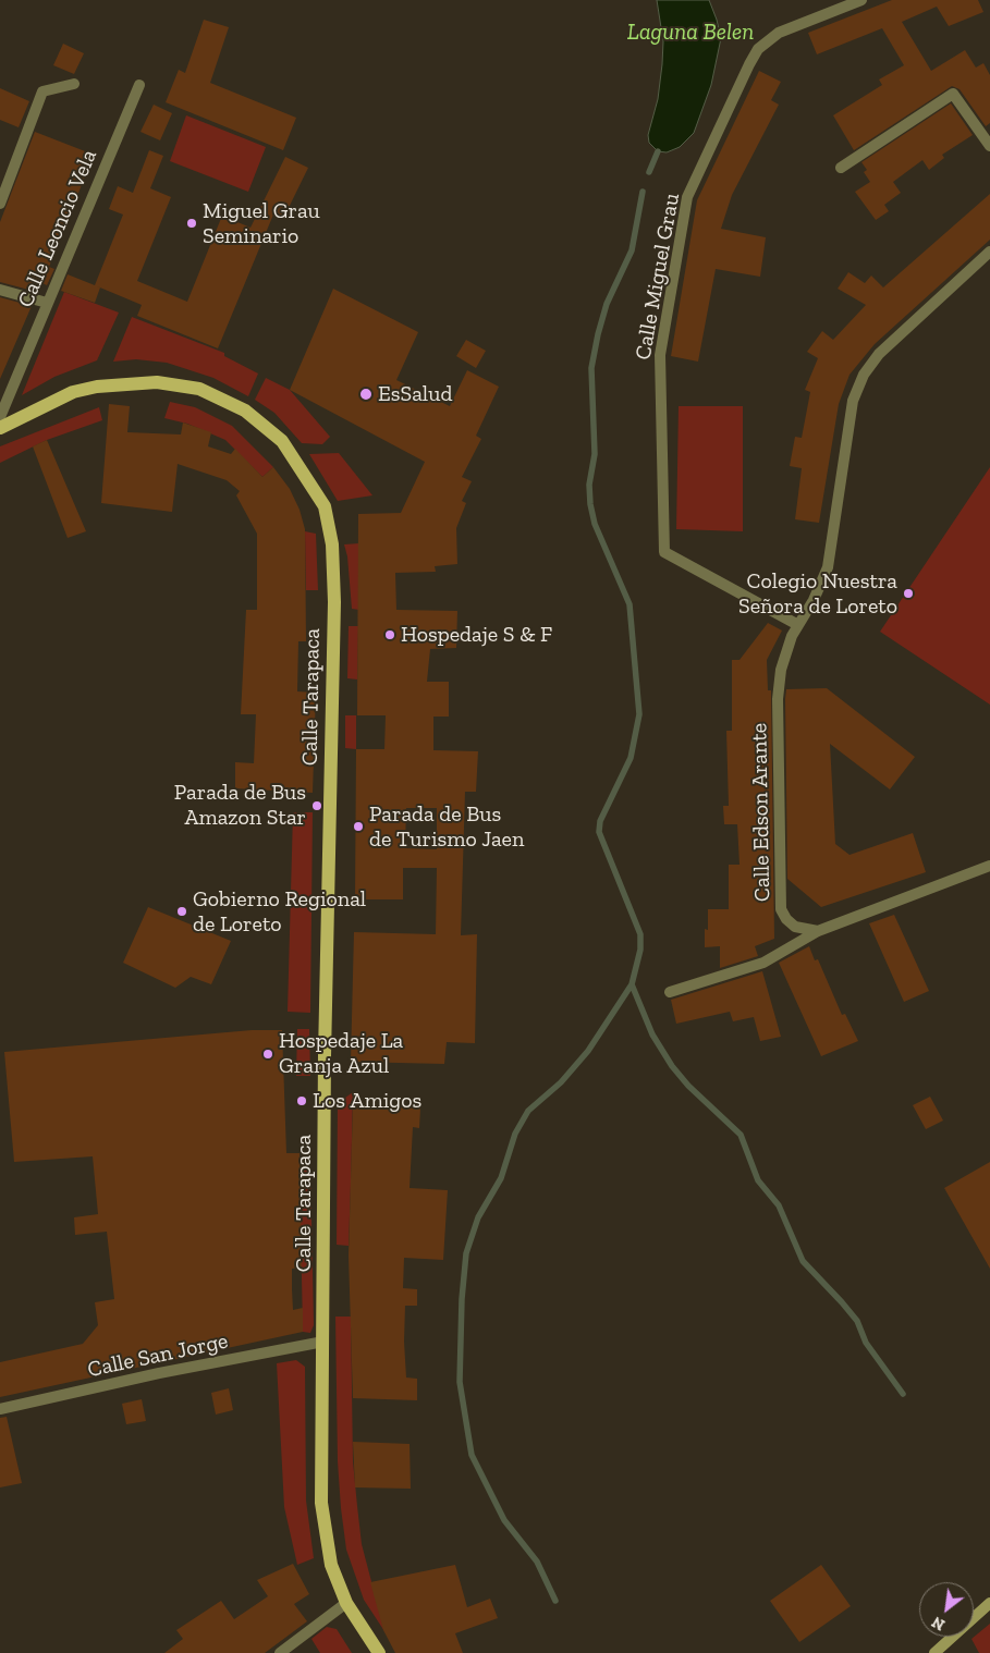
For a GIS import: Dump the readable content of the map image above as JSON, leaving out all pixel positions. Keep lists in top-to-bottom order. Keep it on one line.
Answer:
{"streets":{"main road":["Calle Tarapaca"],"street":["Calle Leoncio Vela","Calle Miguel Grau","Calle Edson Arante","Calle San Jorge"]},"crossings":[["Calle Miguel Grau","Calle Edson Arante"],["Calle Tarapaca","Calle San Jorge"]],"water":["Laguna Belen"],"places":["Miguel Grau Seminario","EsSalud","Colegio Nuestra Señora de Loreto","Hospedaje S & F","Parada de Bus Amazon Star","Parada de Bus de Turismo Jaen","Gobierno Regional de Loreto","Hospedaje La Granja Azul","Los Amigos"],"north":"bottom left"}
